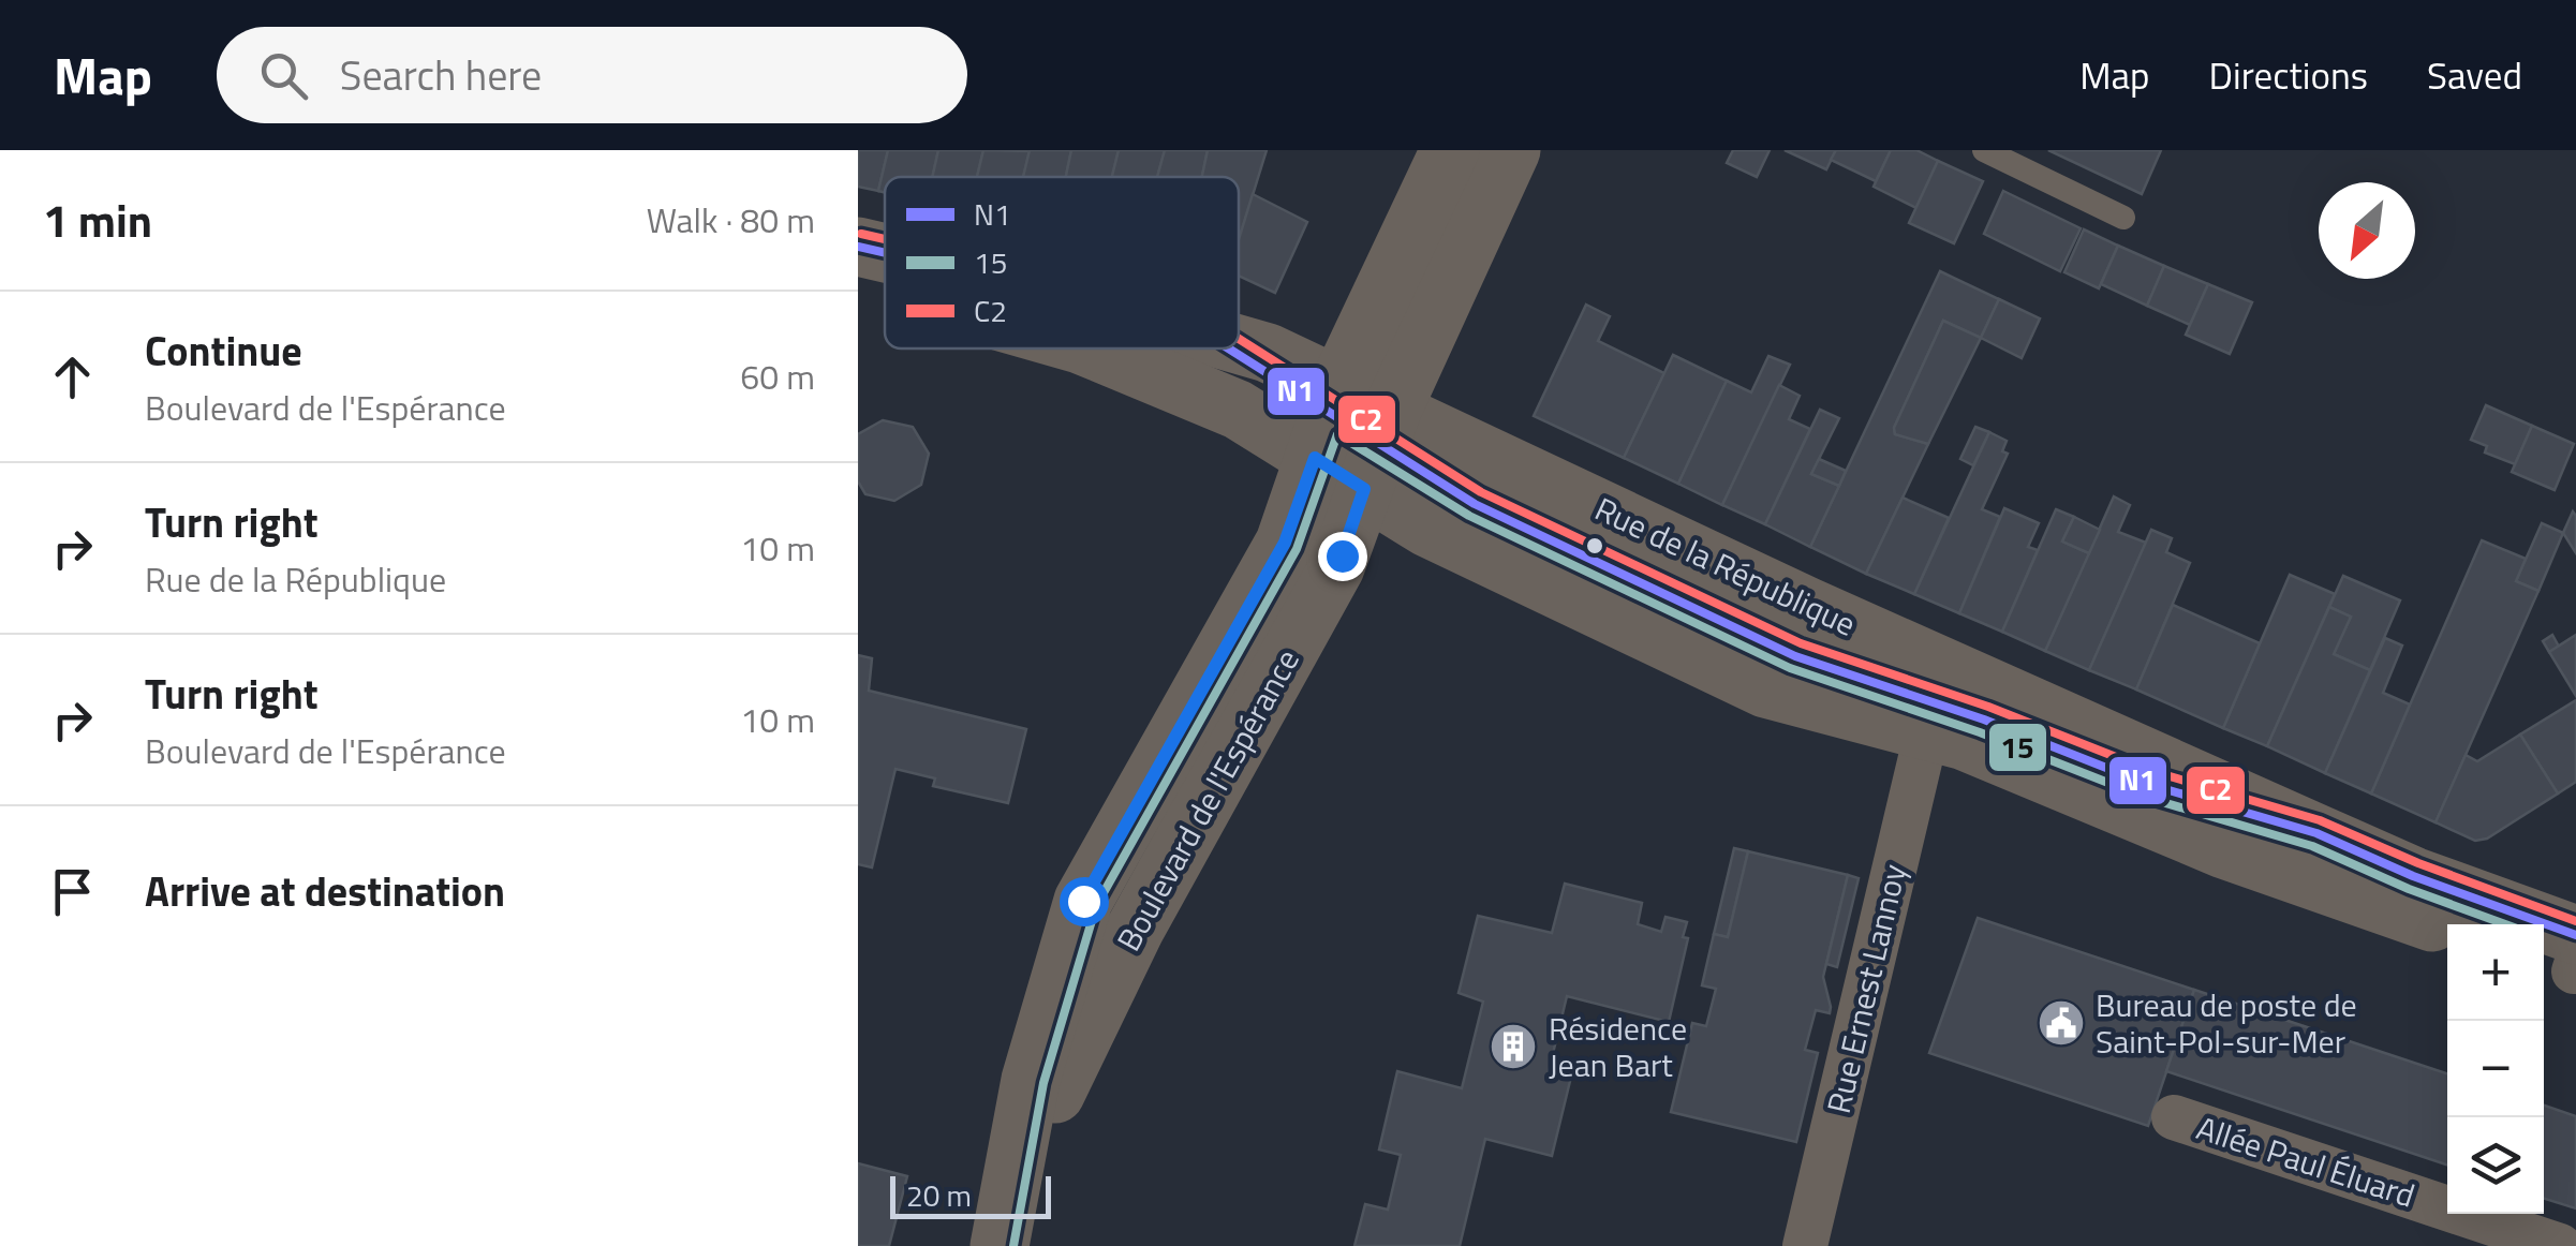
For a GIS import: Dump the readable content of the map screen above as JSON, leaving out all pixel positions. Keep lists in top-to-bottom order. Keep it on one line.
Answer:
{"streets":{"street":["Rue de la République","Boulevard de l'Espérance","Rue Ernest Lannoy","Allée Paul Éluard"]},"crossings":[["Rue de la République","Boulevard de l'Espérance"],["Rue de la République","Rue Ernest Lannoy"]],"places":{"public building":["Bureau de poste de Saint-Pol-sur-Mer"],"building":["Résidence Jean Bart"]},"lines":["transit line C2","transit line N1","transit line 15"],"legend":["N1","15","C2"],"scale_bar":"20 m","north":"bottom left","page":{"header":"Map","search":"Search here","nav":["Map","Directions","Saved"],"heading":["1 min","Walk · 80 m"],"list":[["Continue","Boulevard de l'Espérance","60 m"],["Turn right","Rue de la République","10 m"],["Turn right","Boulevard de l'Espérance","10 m"],"Arrive at destination"],"map_buttons":["+","−"],"scale":"20 m"}}
